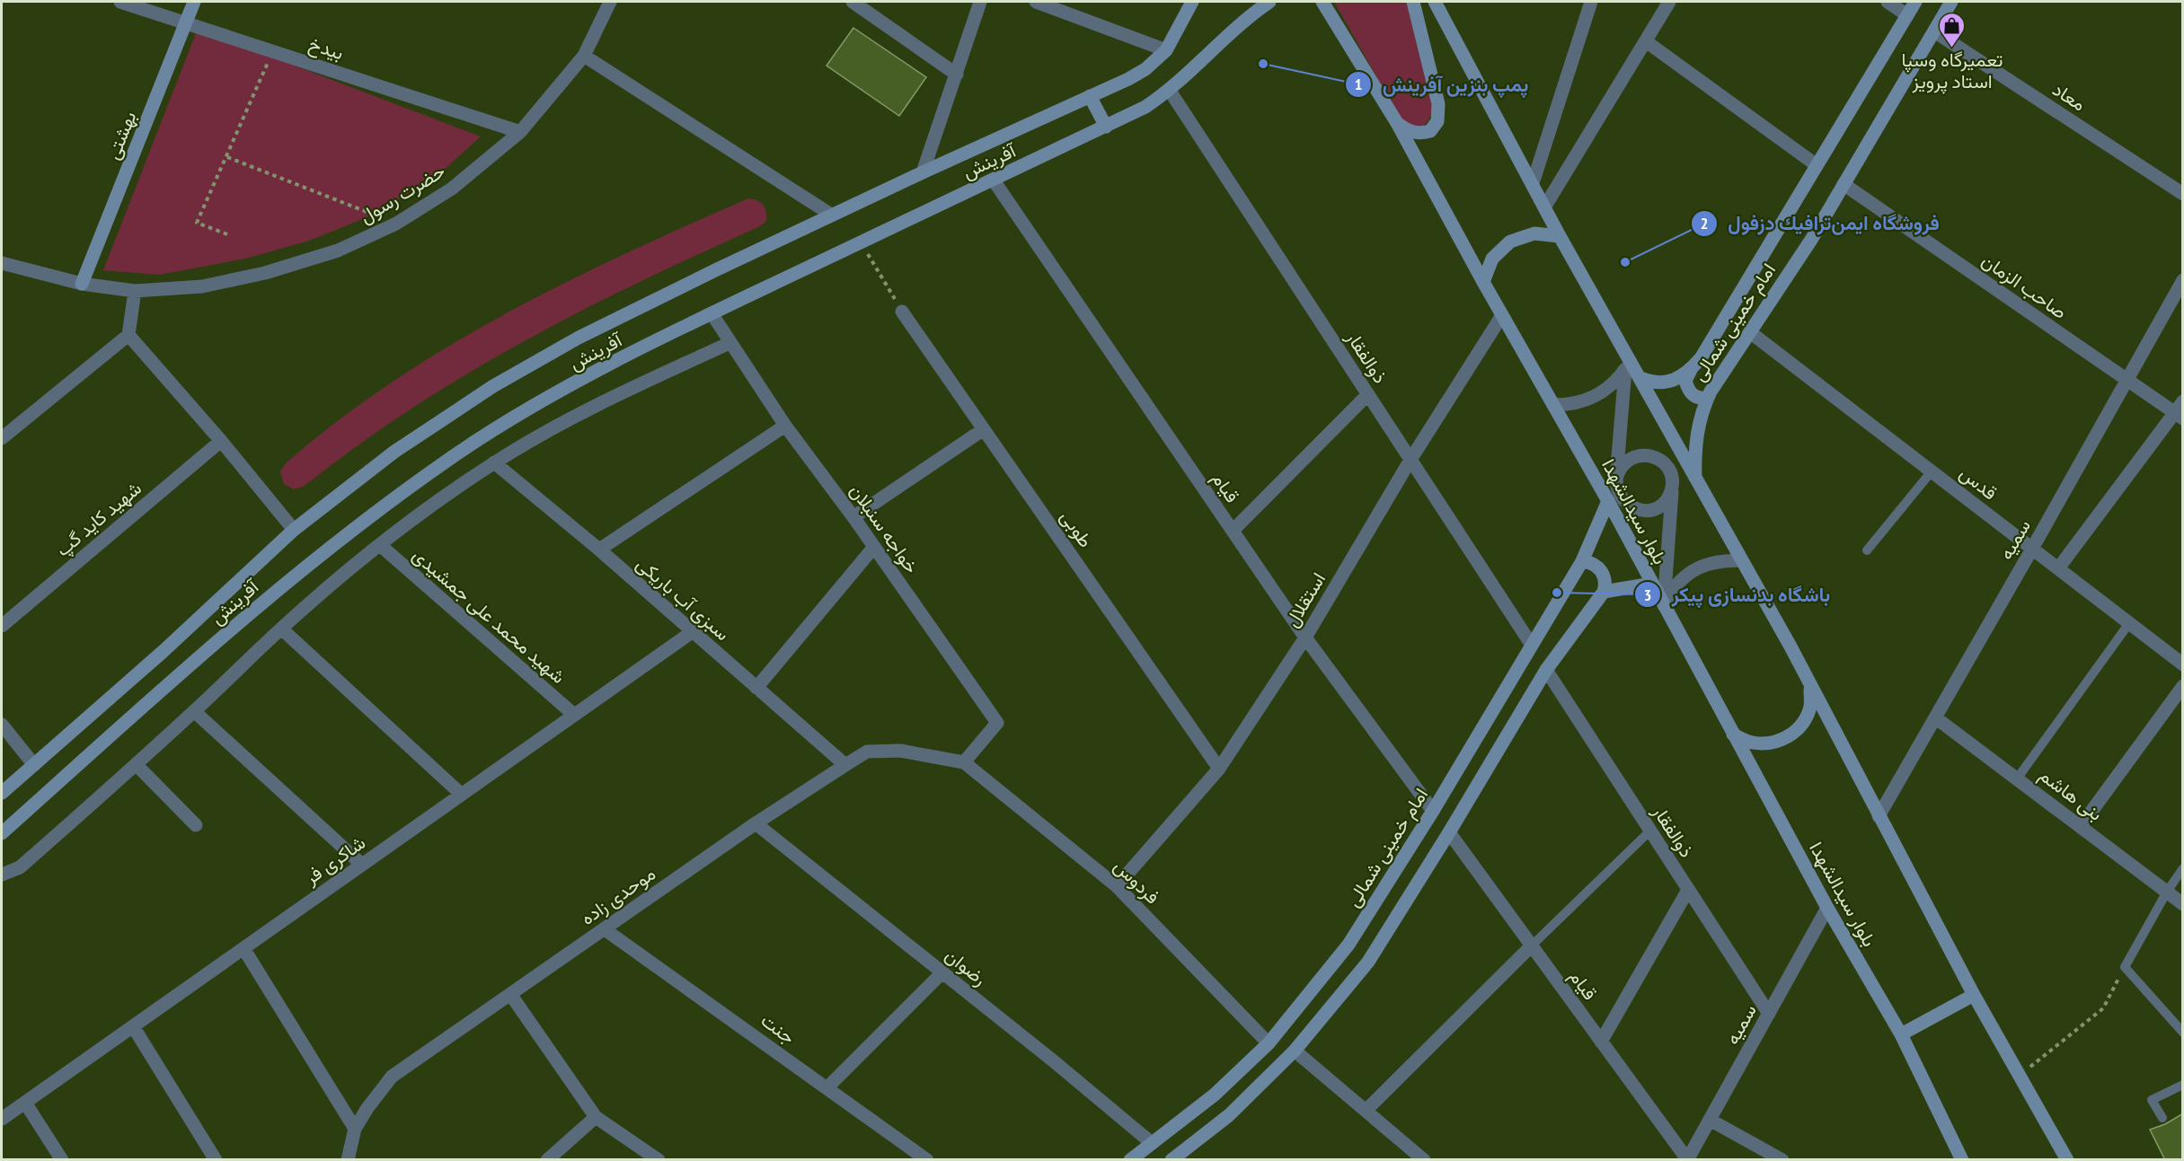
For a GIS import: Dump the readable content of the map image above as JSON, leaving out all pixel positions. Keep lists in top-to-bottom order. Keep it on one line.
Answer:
{"streets":{"main road":["بهشتی","آفرینش","امام خمینی شمالی","بلوار سیدالشهدا"],"street":["بیدخ","معاد","حضرت رسول","صاحب الزمان","ذوالفقار","قدس","قیام","شهید کاید گپ","خواجه سنبلان","طوبی","سمیه","سبزی آب باریکی","استقلال","شهید محمد علی جمشیدی","بنی هاشم","شاکری فر","فردوس","موحدی زاده","رضوان","جنت"]},"crossings":[["بیدخ","بهشتی"],["بیدخ","حضرت رسول"],["معاد","امام خمینی شمالی"],["بهشتی","حضرت رسول"],["آفرینش","ذوالفقار"],["آفرینش","قیام"],["آفرینش","خواجه سنبلان"],["صاحب الزمان","امام خمینی شمالی"],["صاحب الزمان","سمیه"],["امام خمینی شمالی","ذوالفقار"],["امام خمینی شمالی","قدس"],["امام خمینی شمالی","قیام"],["امام خمینی شمالی","بلوار سیدالشهدا"],["امام خمینی شمالی","فردوس"],["امام خمینی شمالی","رضوان"],["ذوالفقار","سمیه"],["ذوالفقار","استقلال"],["قدس","سمیه"],["قیام","سمیه"],["قیام","استقلال"],["بلوار سیدالشهدا","سمیه"],["بلوار سیدالشهدا","استقلال"],["خواجه سنبلان","فردوس"],["خواجه سنبلان","موحدی زاده"],["طوبی","استقلال"],["سمیه","بنی هاشم"],["سبزی آب باریکی","شاکری فر"],["سبزی آب باریکی","موحدی زاده"],["استقلال","فردوس"],["شهید محمد علی جمشیدی","شاکری فر"],["فردوس","موحدی زاده"],["موحدی زاده","رضوان"],["موحدی زاده","جنت"]],"places":{"shop":["تعمیرگاه وسپا استاد پرویز"],"other":["پمپ بنزین آفرینش","فروشگاه ايمن‌ترافيك دزفول","باشگاه بدنسازی پیکر"]}}
